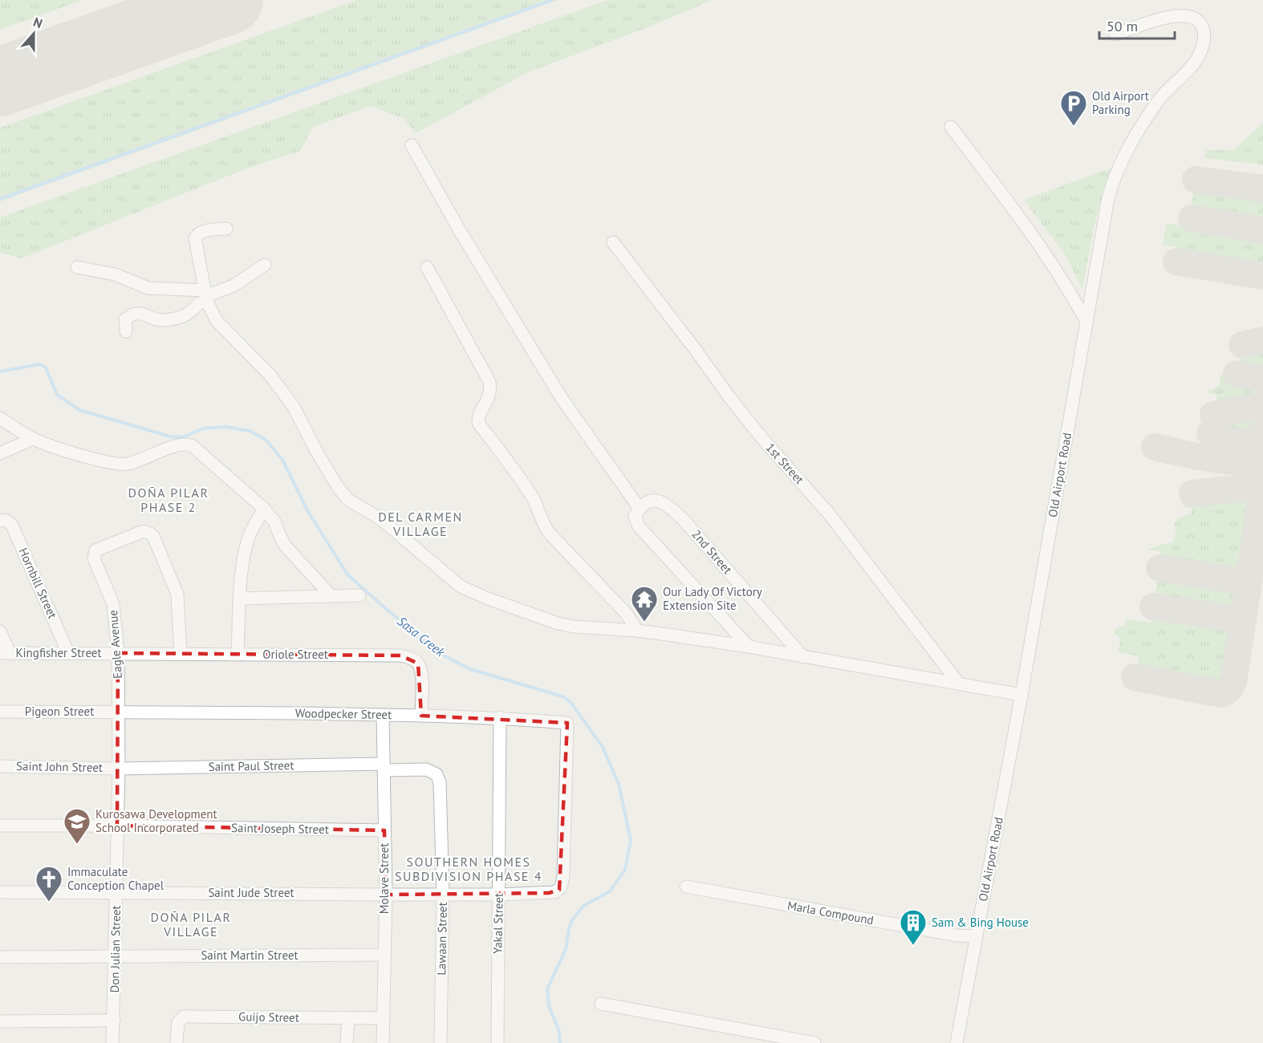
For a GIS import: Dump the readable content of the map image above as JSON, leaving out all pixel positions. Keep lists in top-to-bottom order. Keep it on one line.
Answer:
{"streets":{"street":["1st Street","Old Airport Road","2nd Street","Hornbill Street","Eagle Avenue","Kingfisher Street","Oriole Street","Pigeon Street","Woodpecker Street","Saint Paul Street","Saint John Street","Saint Joseph Street","Molave Street","Saint Jude Street","Marla Compound","Yakal Street","Lawaan Street","Don Julian Street","Saint Martin Street","Guijo Street"]},"crossings":[["Old Airport Road","Marla Compound"],["Hornbill Street","Kingfisher Street"],["Eagle Avenue","Kingfisher Street"],["Eagle Avenue","Oriole Street"],["Eagle Avenue","Pigeon Street"],["Eagle Avenue","Woodpecker Street"],["Eagle Avenue","Don Julian Street"],["Kingfisher Street","Oriole Street"],["Oriole Street","Woodpecker Street"],["Pigeon Street","Woodpecker Street"],["Pigeon Street","Don Julian Street"],["Woodpecker Street","Molave Street"],["Woodpecker Street","Saint Jude Street"],["Woodpecker Street","Yakal Street"],["Woodpecker Street","Don Julian Street"],["Saint Paul Street","Saint John Street"],["Saint Paul Street","Molave Street"],["Saint Paul Street","Lawaan Street"],["Saint Paul Street","Don Julian Street"],["Saint John Street","Don Julian Street"],["Saint Joseph Street","Molave Street"],["Saint Joseph Street","Don Julian Street"],["Molave Street","Saint Jude Street"],["Molave Street","Lawaan Street"],["Molave Street","Saint Martin Street"],["Molave Street","Guijo Street"],["Saint Jude Street","Yakal Street"],["Saint Jude Street","Lawaan Street"],["Saint Jude Street","Don Julian Street"],["Don Julian Street","Saint Martin Street"]],"districts":["DOÑA PILAR PHASE 2","DEL CARMEN VILLAGE","SOUTHERN HOMES SUBDIVISION PHASE 4","DOÑA PILAR VILLAGE"],"water":["Sasa Creek"],"places":{"parking":["Old Airport Parking"],"temple":["Our Lady Of Victory Extension Site"],"school or university":["Kurosawa Development School Incorporated"],"church":["Immaculate Conception Chapel"],"building":["Sam & Bing House"]},"scale_bar":"50 m","north":"top"}
